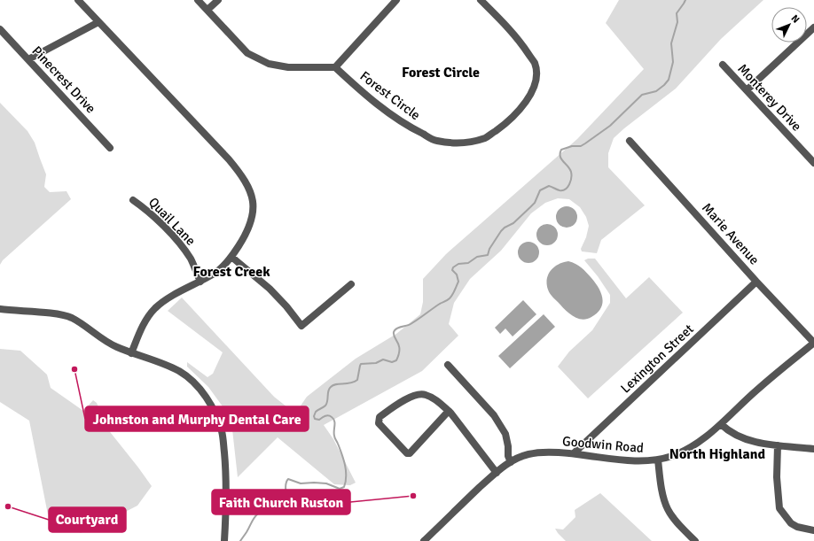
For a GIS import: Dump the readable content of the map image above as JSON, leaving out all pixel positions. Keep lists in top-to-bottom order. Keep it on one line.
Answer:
{"streets":{"street":["Pinecrest Drive","Forest Circle","Monterey Drive","Quail Lane","Marie Avenue","Lexington Street","Goodwin Road"]},"crossings":[["Marie Avenue","Lexington Street"],["Marie Avenue","Goodwin Road"],["Lexington Street","Goodwin Road"]],"districts":["Forest Circle","Forest Creek","North Highland"],"places":["Johnston and Murphy Dental Care","Faith Church Ruston","Courtyard"],"north":"top right"}
